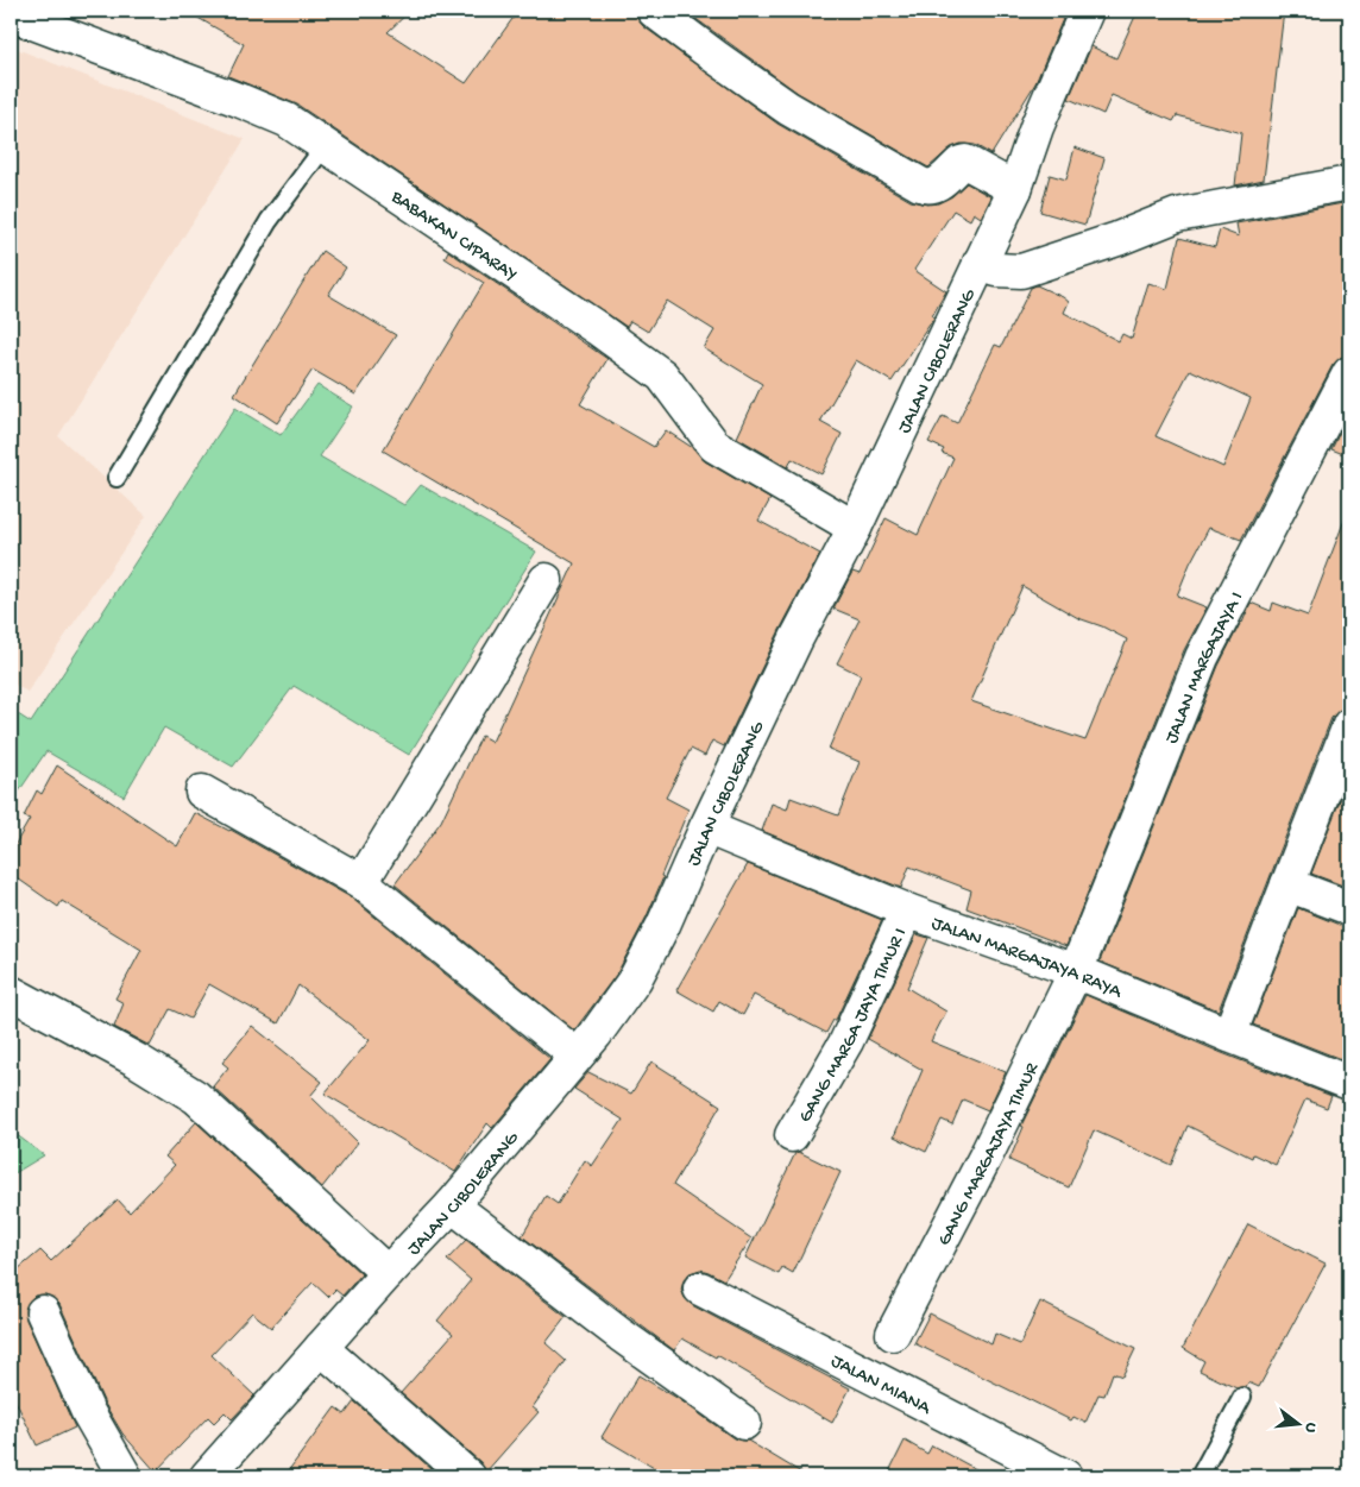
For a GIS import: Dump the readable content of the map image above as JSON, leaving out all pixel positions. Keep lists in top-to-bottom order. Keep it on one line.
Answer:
{"streets":{"street":["BABAKAN CIPARAY","JALAN CIBOLERANG","JALAN MARGAJAYA I","JALAN MARGAJAYA RAYA","GANG MARGA JAYA TIMUR I","GANG MARGAJAYA TIMUR","JALAN MIANA"]},"crossings":[["BABAKAN CIPARAY","JALAN CIBOLERANG"],["JALAN CIBOLERANG","JALAN MARGAJAYA RAYA"],["JALAN MARGAJAYA I","JALAN MARGAJAYA RAYA"],["JALAN MARGAJAYA I","GANG MARGAJAYA TIMUR"],["JALAN MARGAJAYA RAYA","GANG MARGA JAYA TIMUR I"],["JALAN MARGAJAYA RAYA","GANG MARGAJAYA TIMUR"]],"north":"right"}
